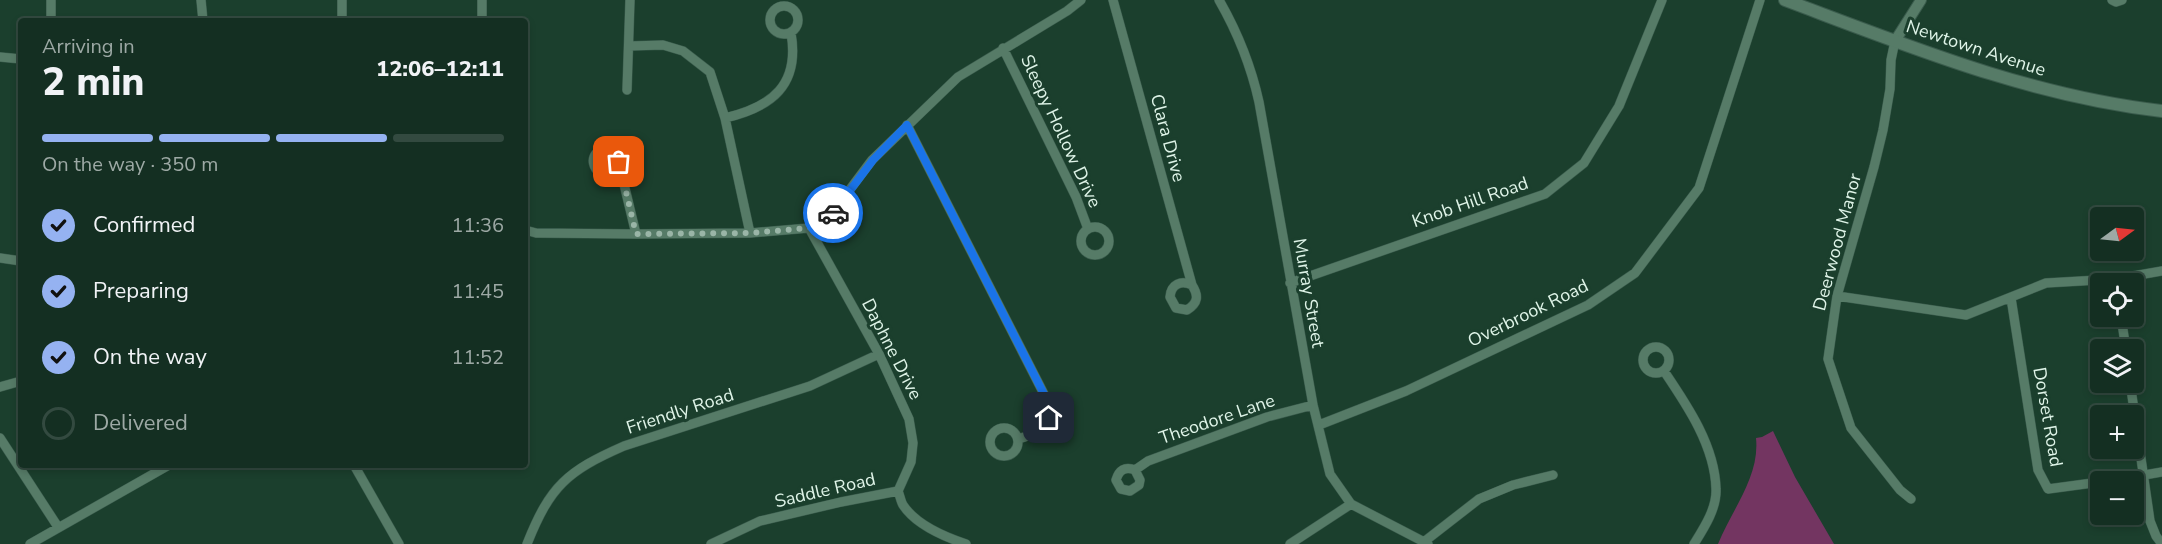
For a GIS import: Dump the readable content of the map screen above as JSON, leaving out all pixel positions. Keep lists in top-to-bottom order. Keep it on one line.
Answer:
{"streets":{"main road":["Newtown Avenue"],"street":["Sleepy Hollow Drive","Clara Drive","Knob Hill Road","Deerwood Manor","Murray Street","Overbrook Road","Daphne Drive","Friendly Road","Dorset Road","Theodore Lane","Saddle Road"]},"crossings":[["Newtown Avenue","Deerwood Manor"],["Knob Hill Road","Murray Street"],["Murray Street","Overbrook Road"],["Murray Street","Theodore Lane"],["Daphne Drive","Friendly Road"],["Daphne Drive","Saddle Road"]],"north":"right","page":{"heading":["2 min","Arriving in","12:06–12:11"],"bar":"On the way · 350 m","list":[["Confirmed","11:36"],["Preparing","11:45"],["On the way","11:52"],"Delivered"],"map_buttons":["+","−"]}}
